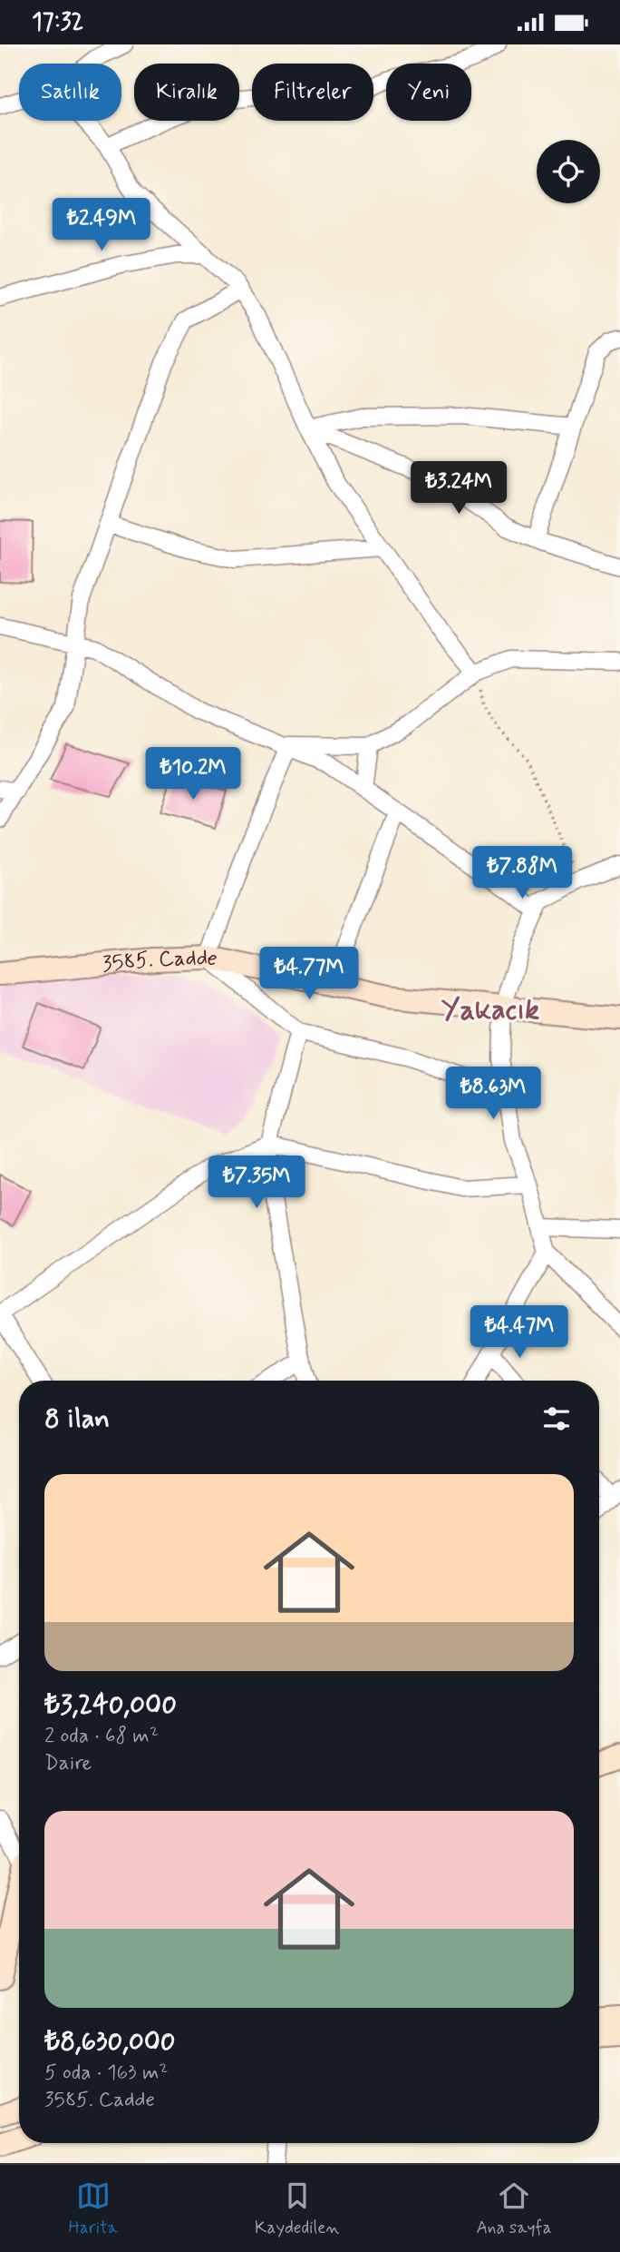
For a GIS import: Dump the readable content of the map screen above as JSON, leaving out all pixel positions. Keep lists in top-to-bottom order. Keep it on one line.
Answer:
{"streets":{"main road":["3585. Cadde"]},"districts":["Yakacık"],"page":{"status":"17:32","chip":["Satılık","Kiralık","Filtreler","Yeni"],"price":["₺2.49M","₺3.24M","₺10.2M","₺7.88M","₺4.77M","₺8.63M","₺7.35M","₺4.47M"],"heading":"8 ilan","list":[{"name":"₺3,240,000","note":"2 oda · 68 m² · Daire"},{"name":"₺8,630,000","note":"5 oda · 163 m² · 3585. Cadde"}],"tabs":["Harita","Kaydedilen","Ana sayfa"]}}
